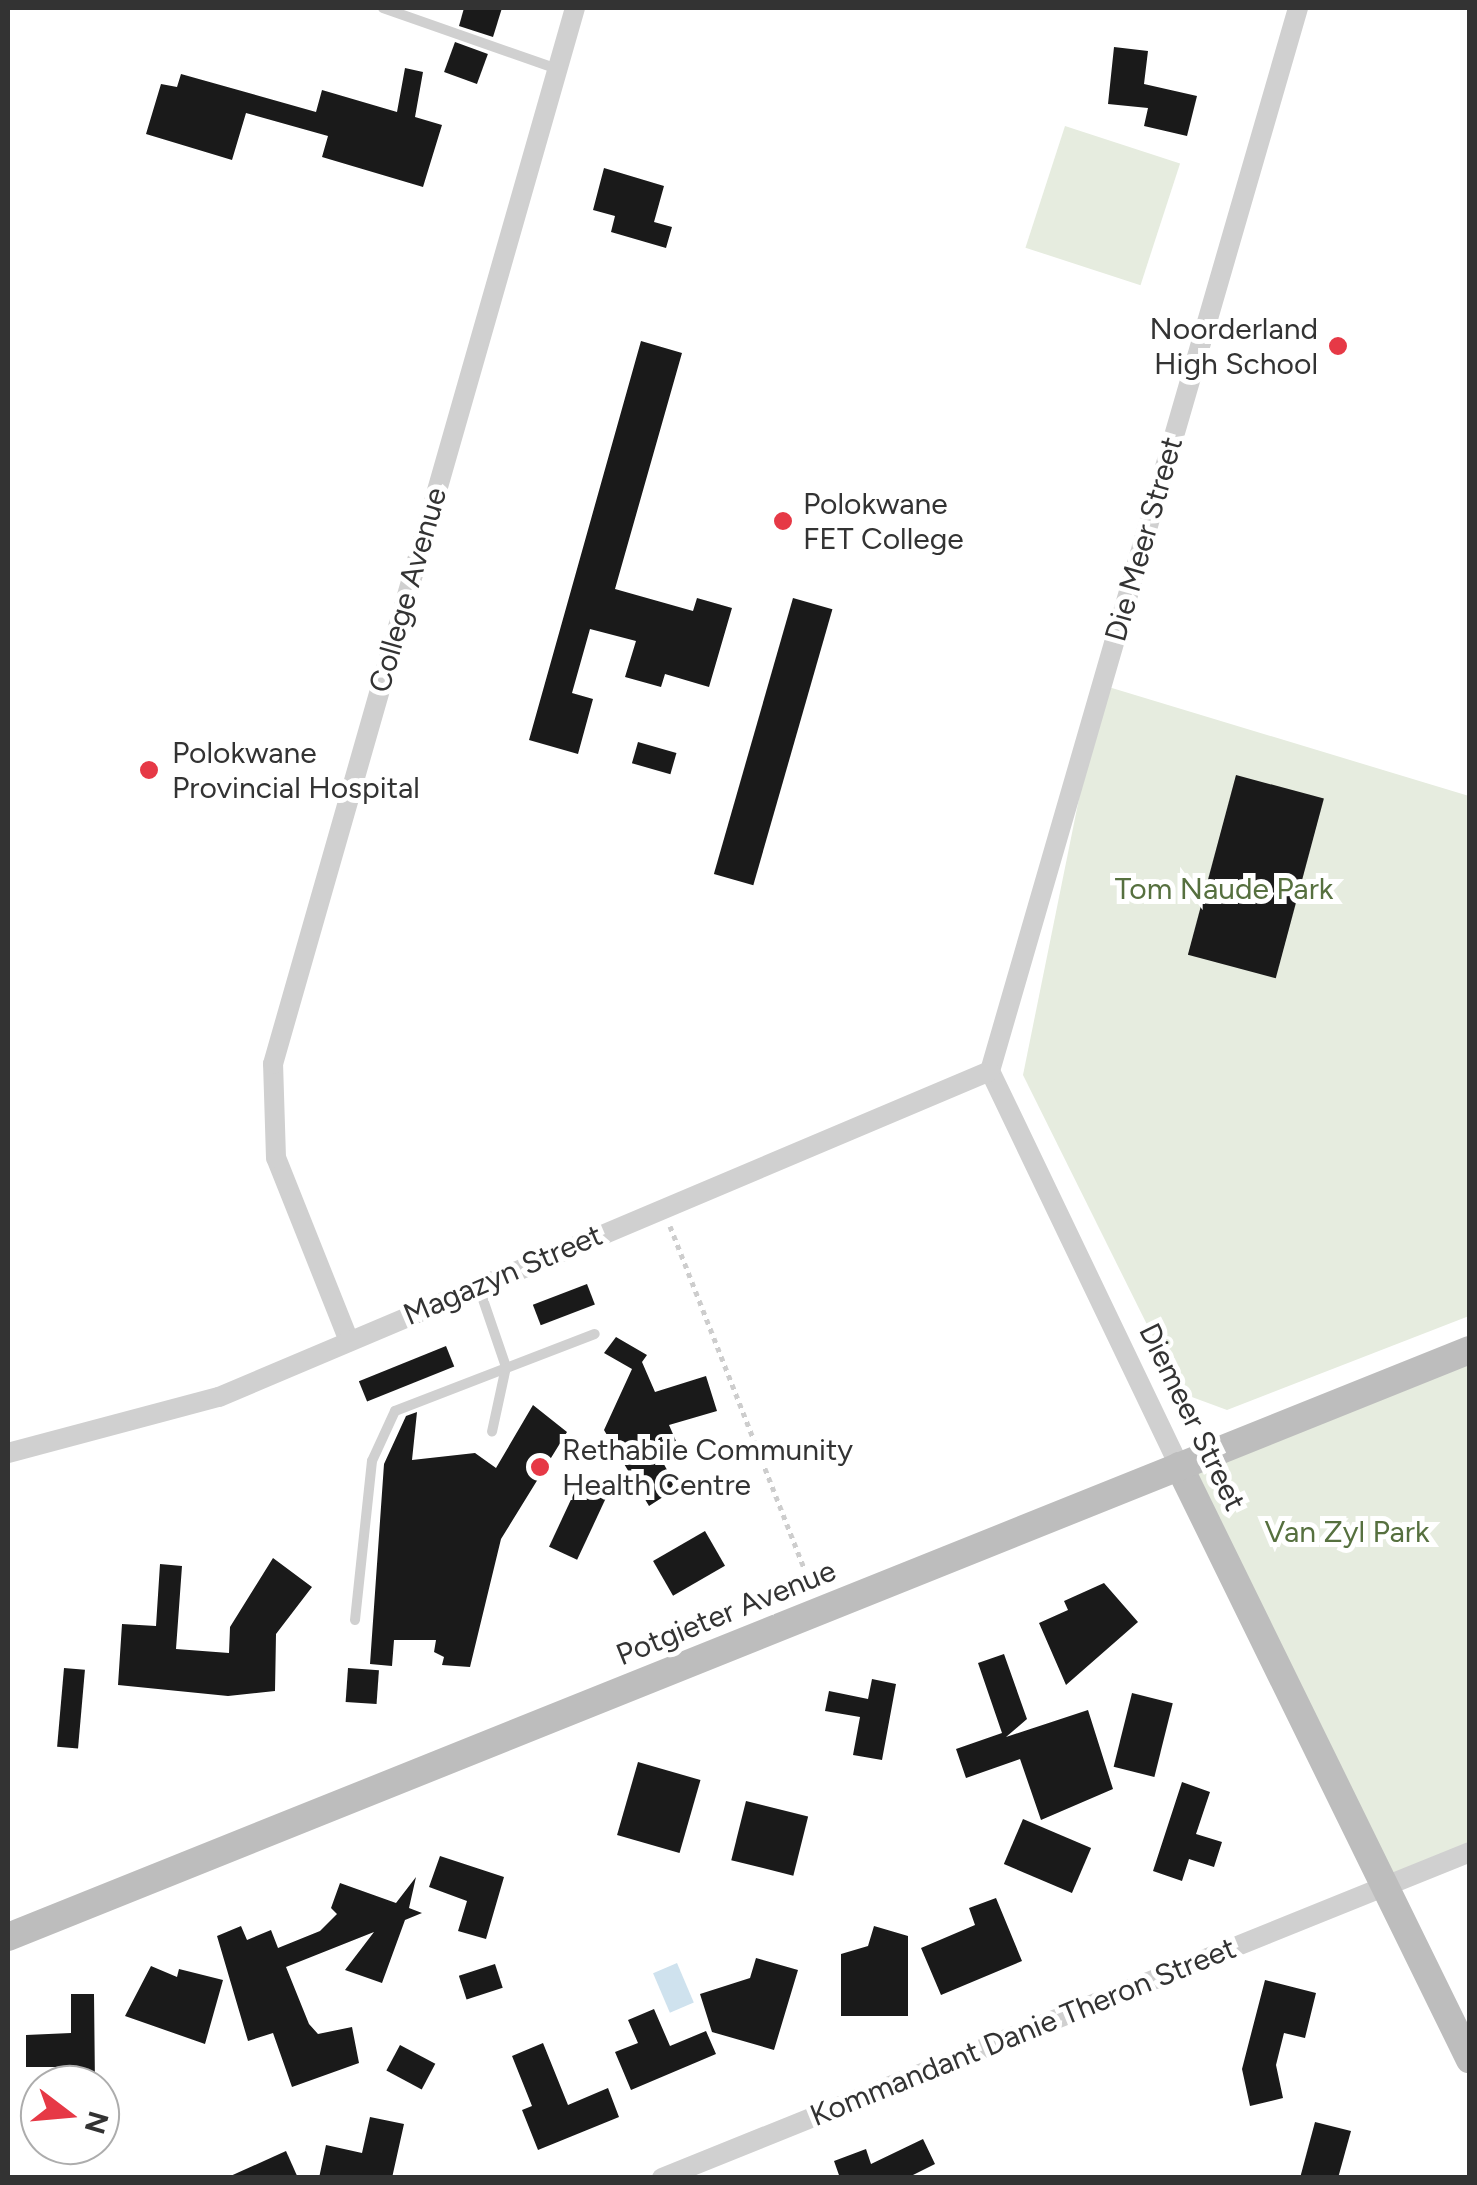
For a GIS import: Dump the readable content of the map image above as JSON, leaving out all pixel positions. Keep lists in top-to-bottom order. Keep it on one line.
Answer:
{"streets":{"street":["Die Meer Street","College Avenue","Magazyn Street","Diemeer Street","Potgieter Avenue","Kommandant Danie Theron Street"]},"crossings":[["Die Meer Street","Magazyn Street"],["Die Meer Street","Diemeer Street"],["College Avenue","Magazyn Street"],["Magazyn Street","Diemeer Street"],["Diemeer Street","Potgieter Avenue"],["Diemeer Street","Kommandant Danie Theron Street"]],"parks":["Tom Naude Park","Van Zyl Park"],"places":["Noorderland High School","Polokwane FET College","Polokwane Provincial Hospital","Rethabile Community Health Centre"],"north":"right"}
